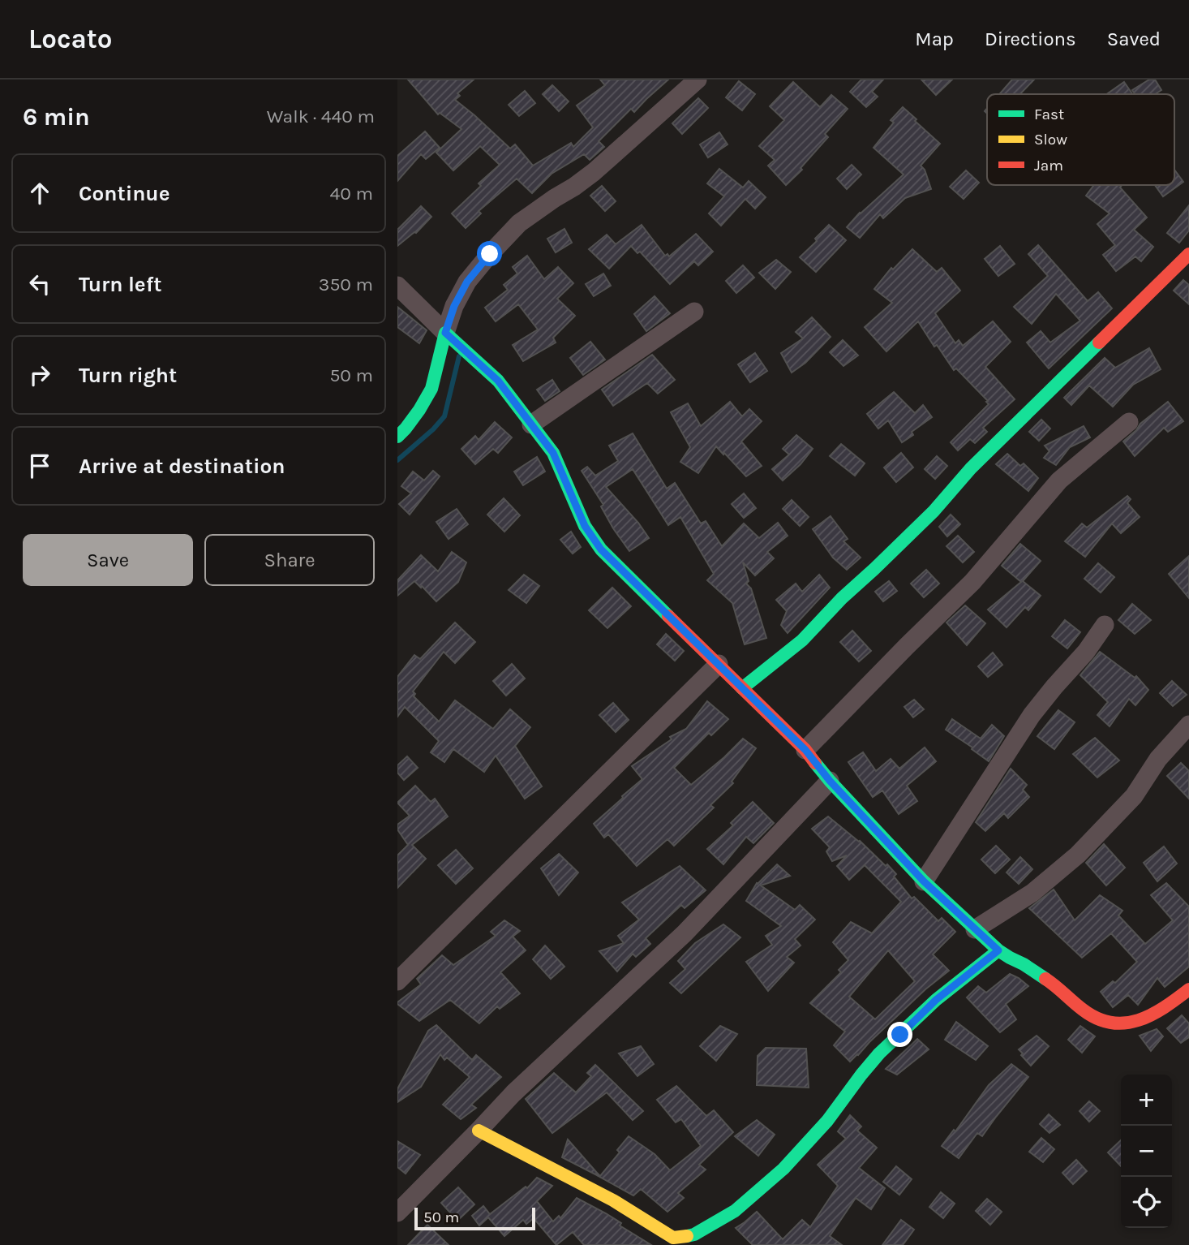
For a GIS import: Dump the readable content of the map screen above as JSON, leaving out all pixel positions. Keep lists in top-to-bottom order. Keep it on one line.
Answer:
{"legend":["Fast","Slow","Jam"],"scale_bar":"50 m","page":{"header":"Locato","nav":["Map","Directions","Saved"],"heading":["6 min","Walk · 440 m"],"list":[["Continue","40 m"],["Turn left","350 m"],["Turn right","50 m"],"Arrive at destination"],"buttons":["Save","Share"],"map_buttons":["+","−"],"scale":"50 m"}}
